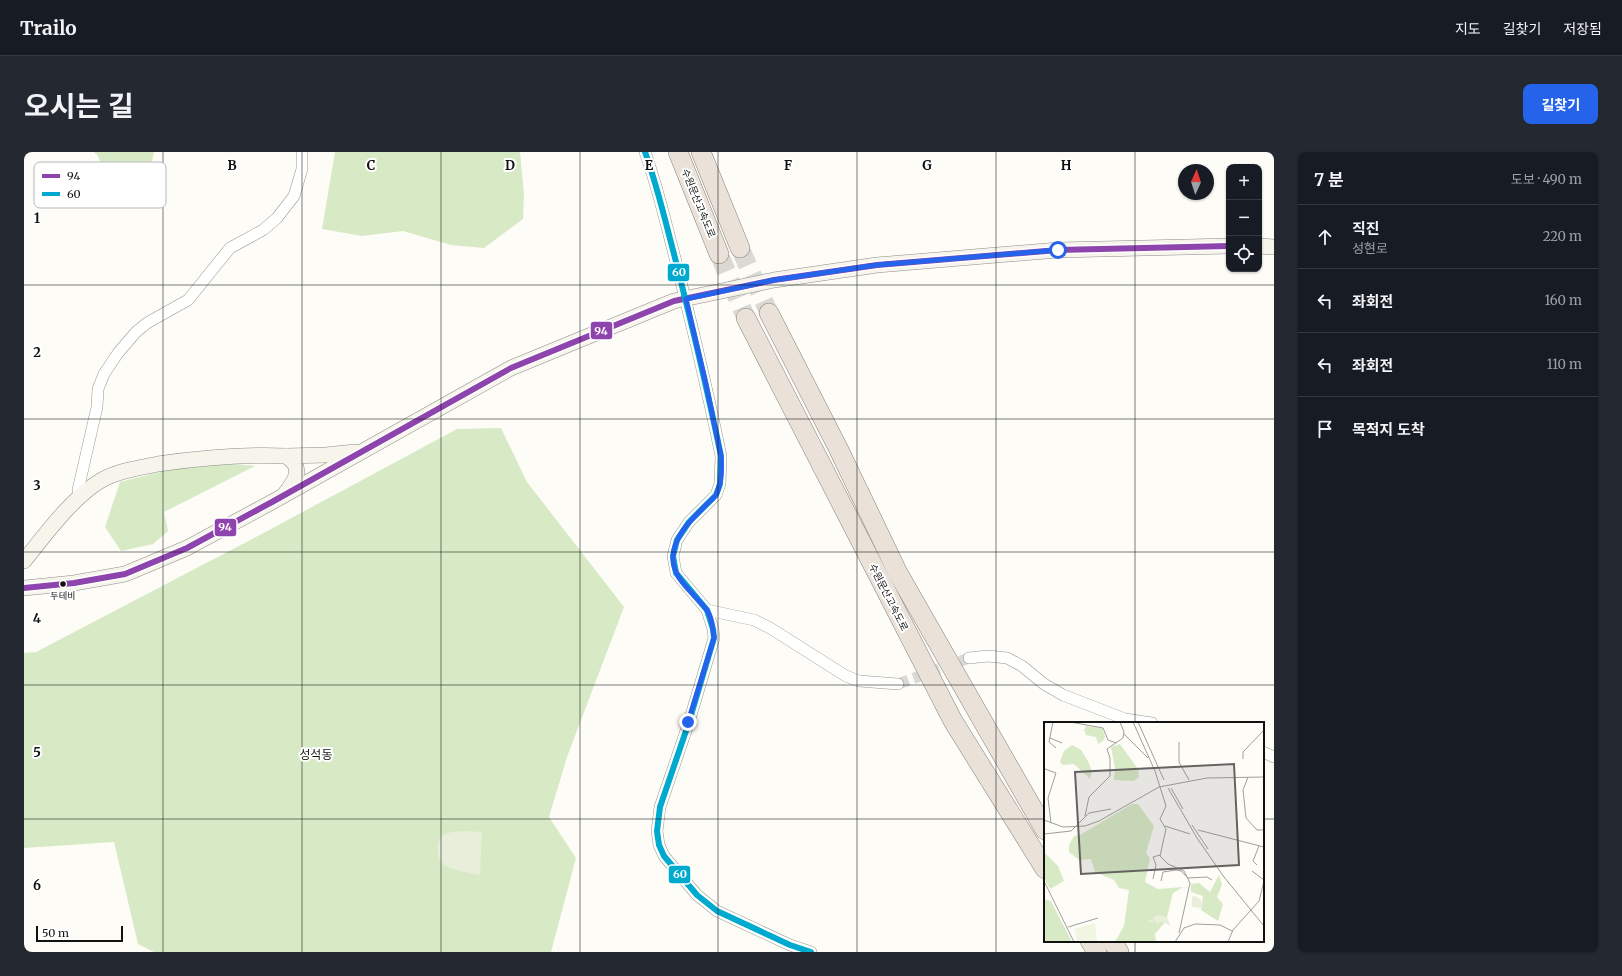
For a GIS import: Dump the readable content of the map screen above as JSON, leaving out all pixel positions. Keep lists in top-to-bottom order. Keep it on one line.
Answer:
{"streets":{"highway":["수원문산고속도로"]},"districts":["성석동"],"places":["두테비"],"lines":["transit line 60","transit line 94"],"legend":["94","60"],"scale_bar":"50 m","north":"top","page":{"header":"Trailo","nav":["지도","길찾기","저장됨"],"title":"오시는 길","buttons":"길찾기","heading":["7 분","도보 · 490 m"],"map_buttons":["+","−"],"list":[["직진","성현로","220 m"],["좌회전","160 m"],["좌회전","110 m"],"목적지 도착"],"scale":"50 m"},"grid":{"columns":["B","C","D","E","F","G","H"],"rows":["1","2","3","4","5","6"]}}
